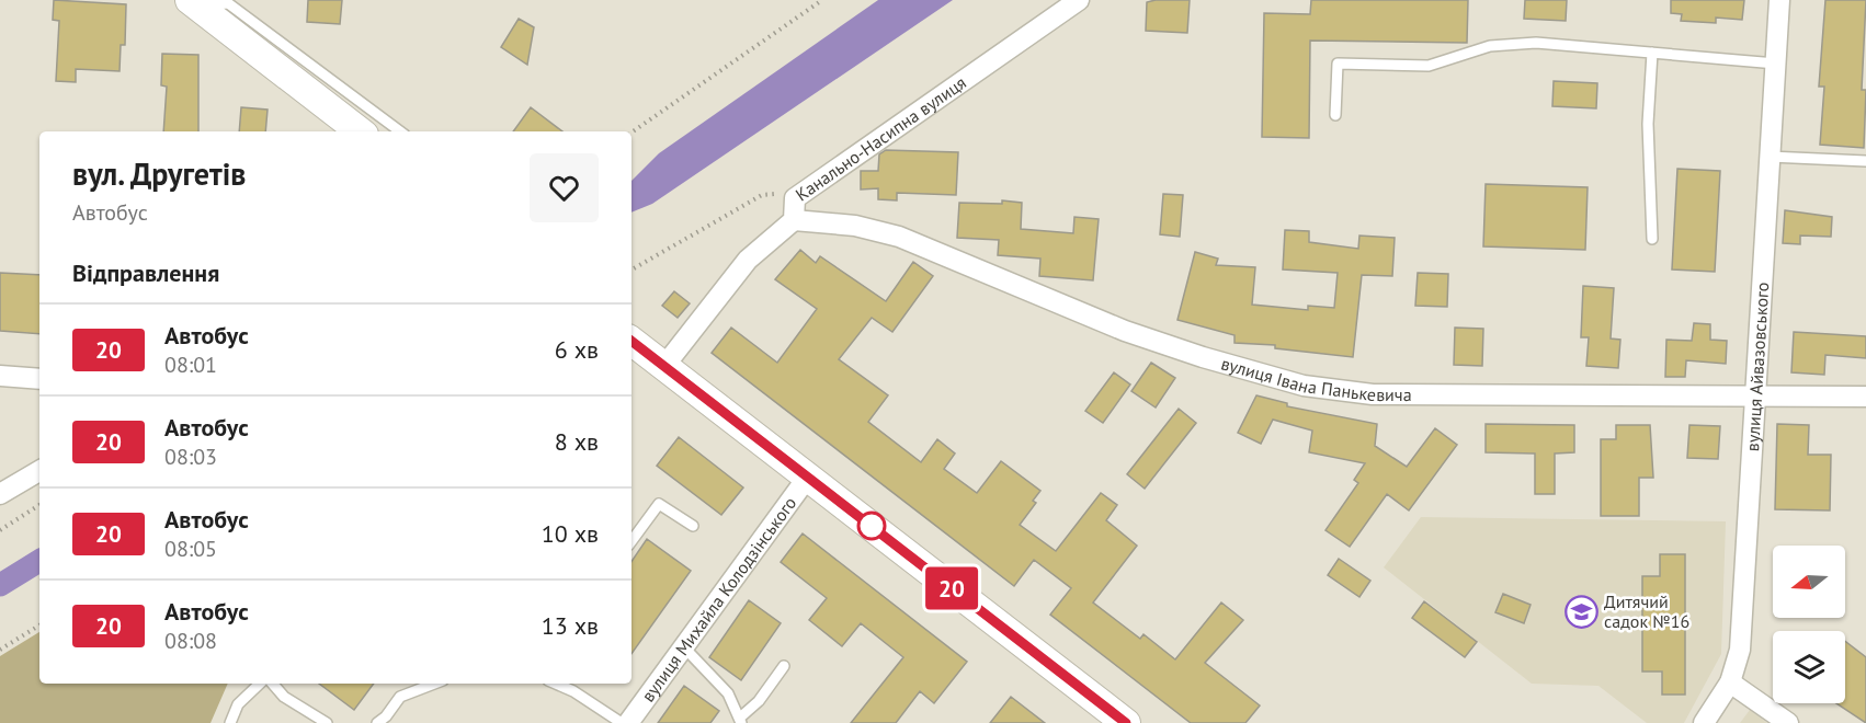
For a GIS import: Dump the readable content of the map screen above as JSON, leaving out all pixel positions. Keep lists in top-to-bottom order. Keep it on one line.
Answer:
{"streets":{"street":["Канально-Насипна вулиця","вулиця Айвазовського","вулиця Івана Панькевича","вулиця Михайла Колодзінського"]},"crossings":[["Канально-Насипна вулиця","вулиця Івана Панькевича"],["вулиця Айвазовського","вулиця Івана Панькевича"]],"places":{"school or university":["Дитячий садок №16"]},"lines":["bus line 20"],"north":"left","page":{"on_map":"20","heading":[["вул. Другетів","Автобус"],"Відправлення"],"list":[{"mark":"20","name":"Автобус","note":"08:01","value":"6 хв"},{"mark":"20","name":"Автобус","note":"08:03","value":"8 хв"},{"mark":"20","name":"Автобус","note":"08:05","value":"10 хв"},{"mark":"20","name":"Автобус","note":"08:08","value":"13 хв"}]}}
